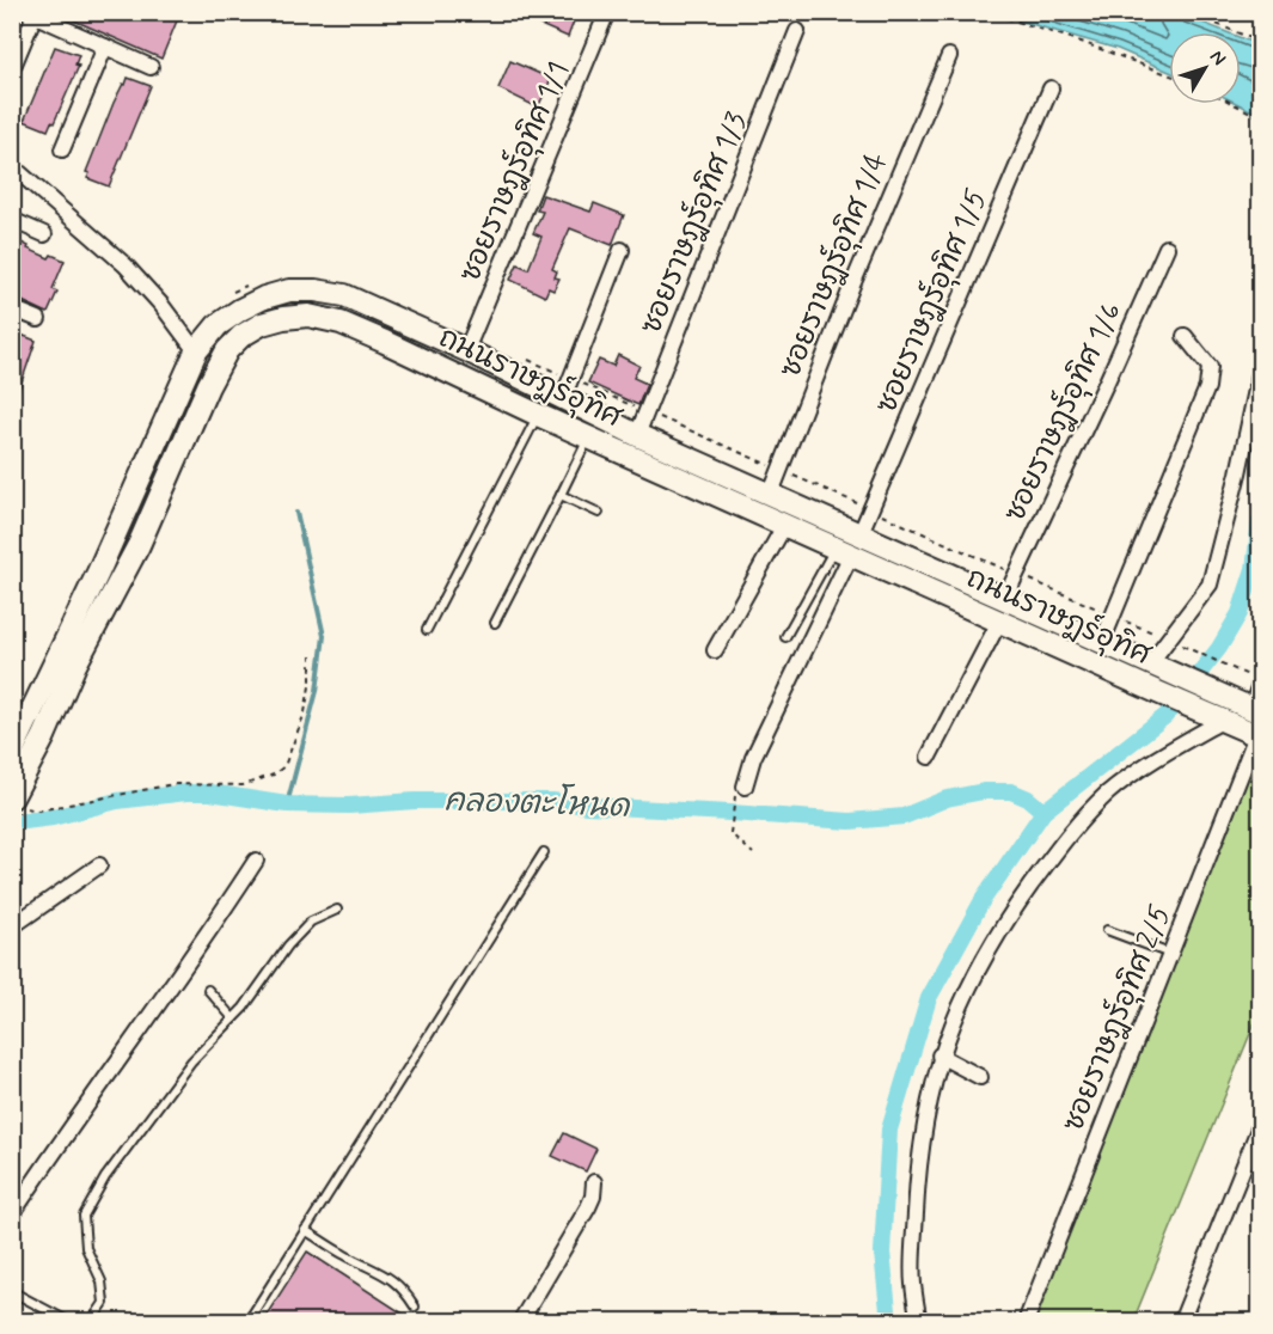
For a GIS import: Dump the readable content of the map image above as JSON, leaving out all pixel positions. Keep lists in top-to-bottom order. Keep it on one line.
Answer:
{"streets":{"main road":["ถนนราษฎร์อุทิศ"],"street":["ซอยราษฎร์อุทิศ 1/1","ซอยราษฎร์อุทิศ 1/3","ซอยราษฎร์อุทิศ 1/4","ซอยราษฎร์อุทิศ 1/5","ซอยราษฎร์อุทิศ 1/6","ซอยราษฎร์อุทิศ 2/5"]},"crossings":[["ซอยราษฎร์อุทิศ 1/1","ถนนราษฎร์อุทิศ"],["ซอยราษฎร์อุทิศ 1/3","ถนนราษฎร์อุทิศ"],["ซอยราษฎร์อุทิศ 1/4","ถนนราษฎร์อุทิศ"],["ซอยราษฎร์อุทิศ 1/5","ถนนราษฎร์อุทิศ"],["ถนนราษฎร์อุทิศ","ซอยราษฎร์อุทิศ 1/6"],["ถนนราษฎร์อุทิศ","ซอยราษฎร์อุทิศ 2/5"]],"water":["คลองตะโหนด"],"north":"top right"}
